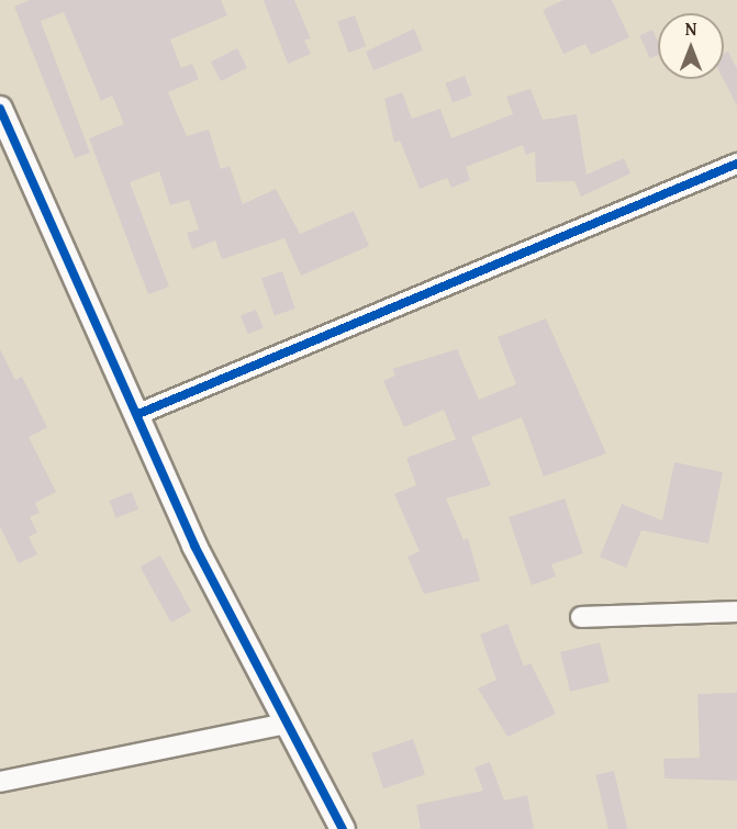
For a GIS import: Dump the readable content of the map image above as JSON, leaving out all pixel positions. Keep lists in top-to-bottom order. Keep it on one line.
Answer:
{"north":"top"}
